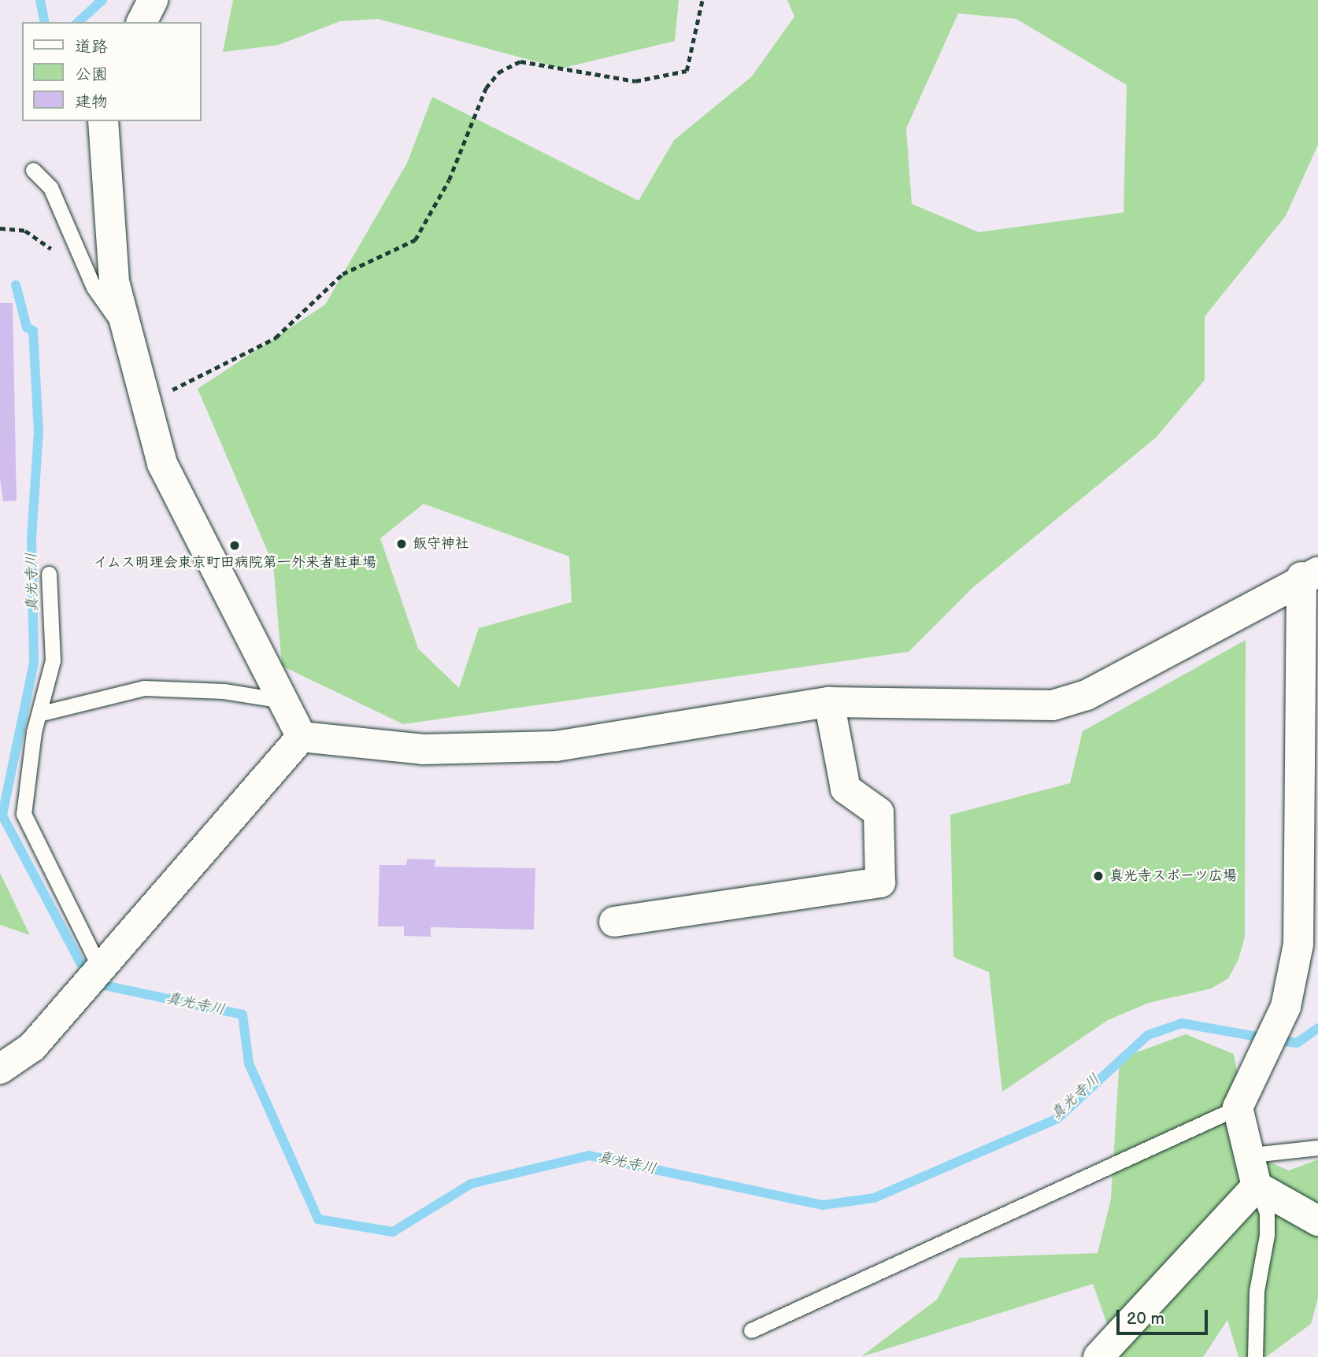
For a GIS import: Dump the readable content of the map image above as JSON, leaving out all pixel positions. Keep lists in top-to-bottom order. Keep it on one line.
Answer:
{"water":["真光寺川"],"places":["飯守神社","イムス明理会東京町田病院第一外来者駐車場","真光寺スポーツ広場"],"legend":["道路","公園","建物"],"scale_bar":"20 m"}
